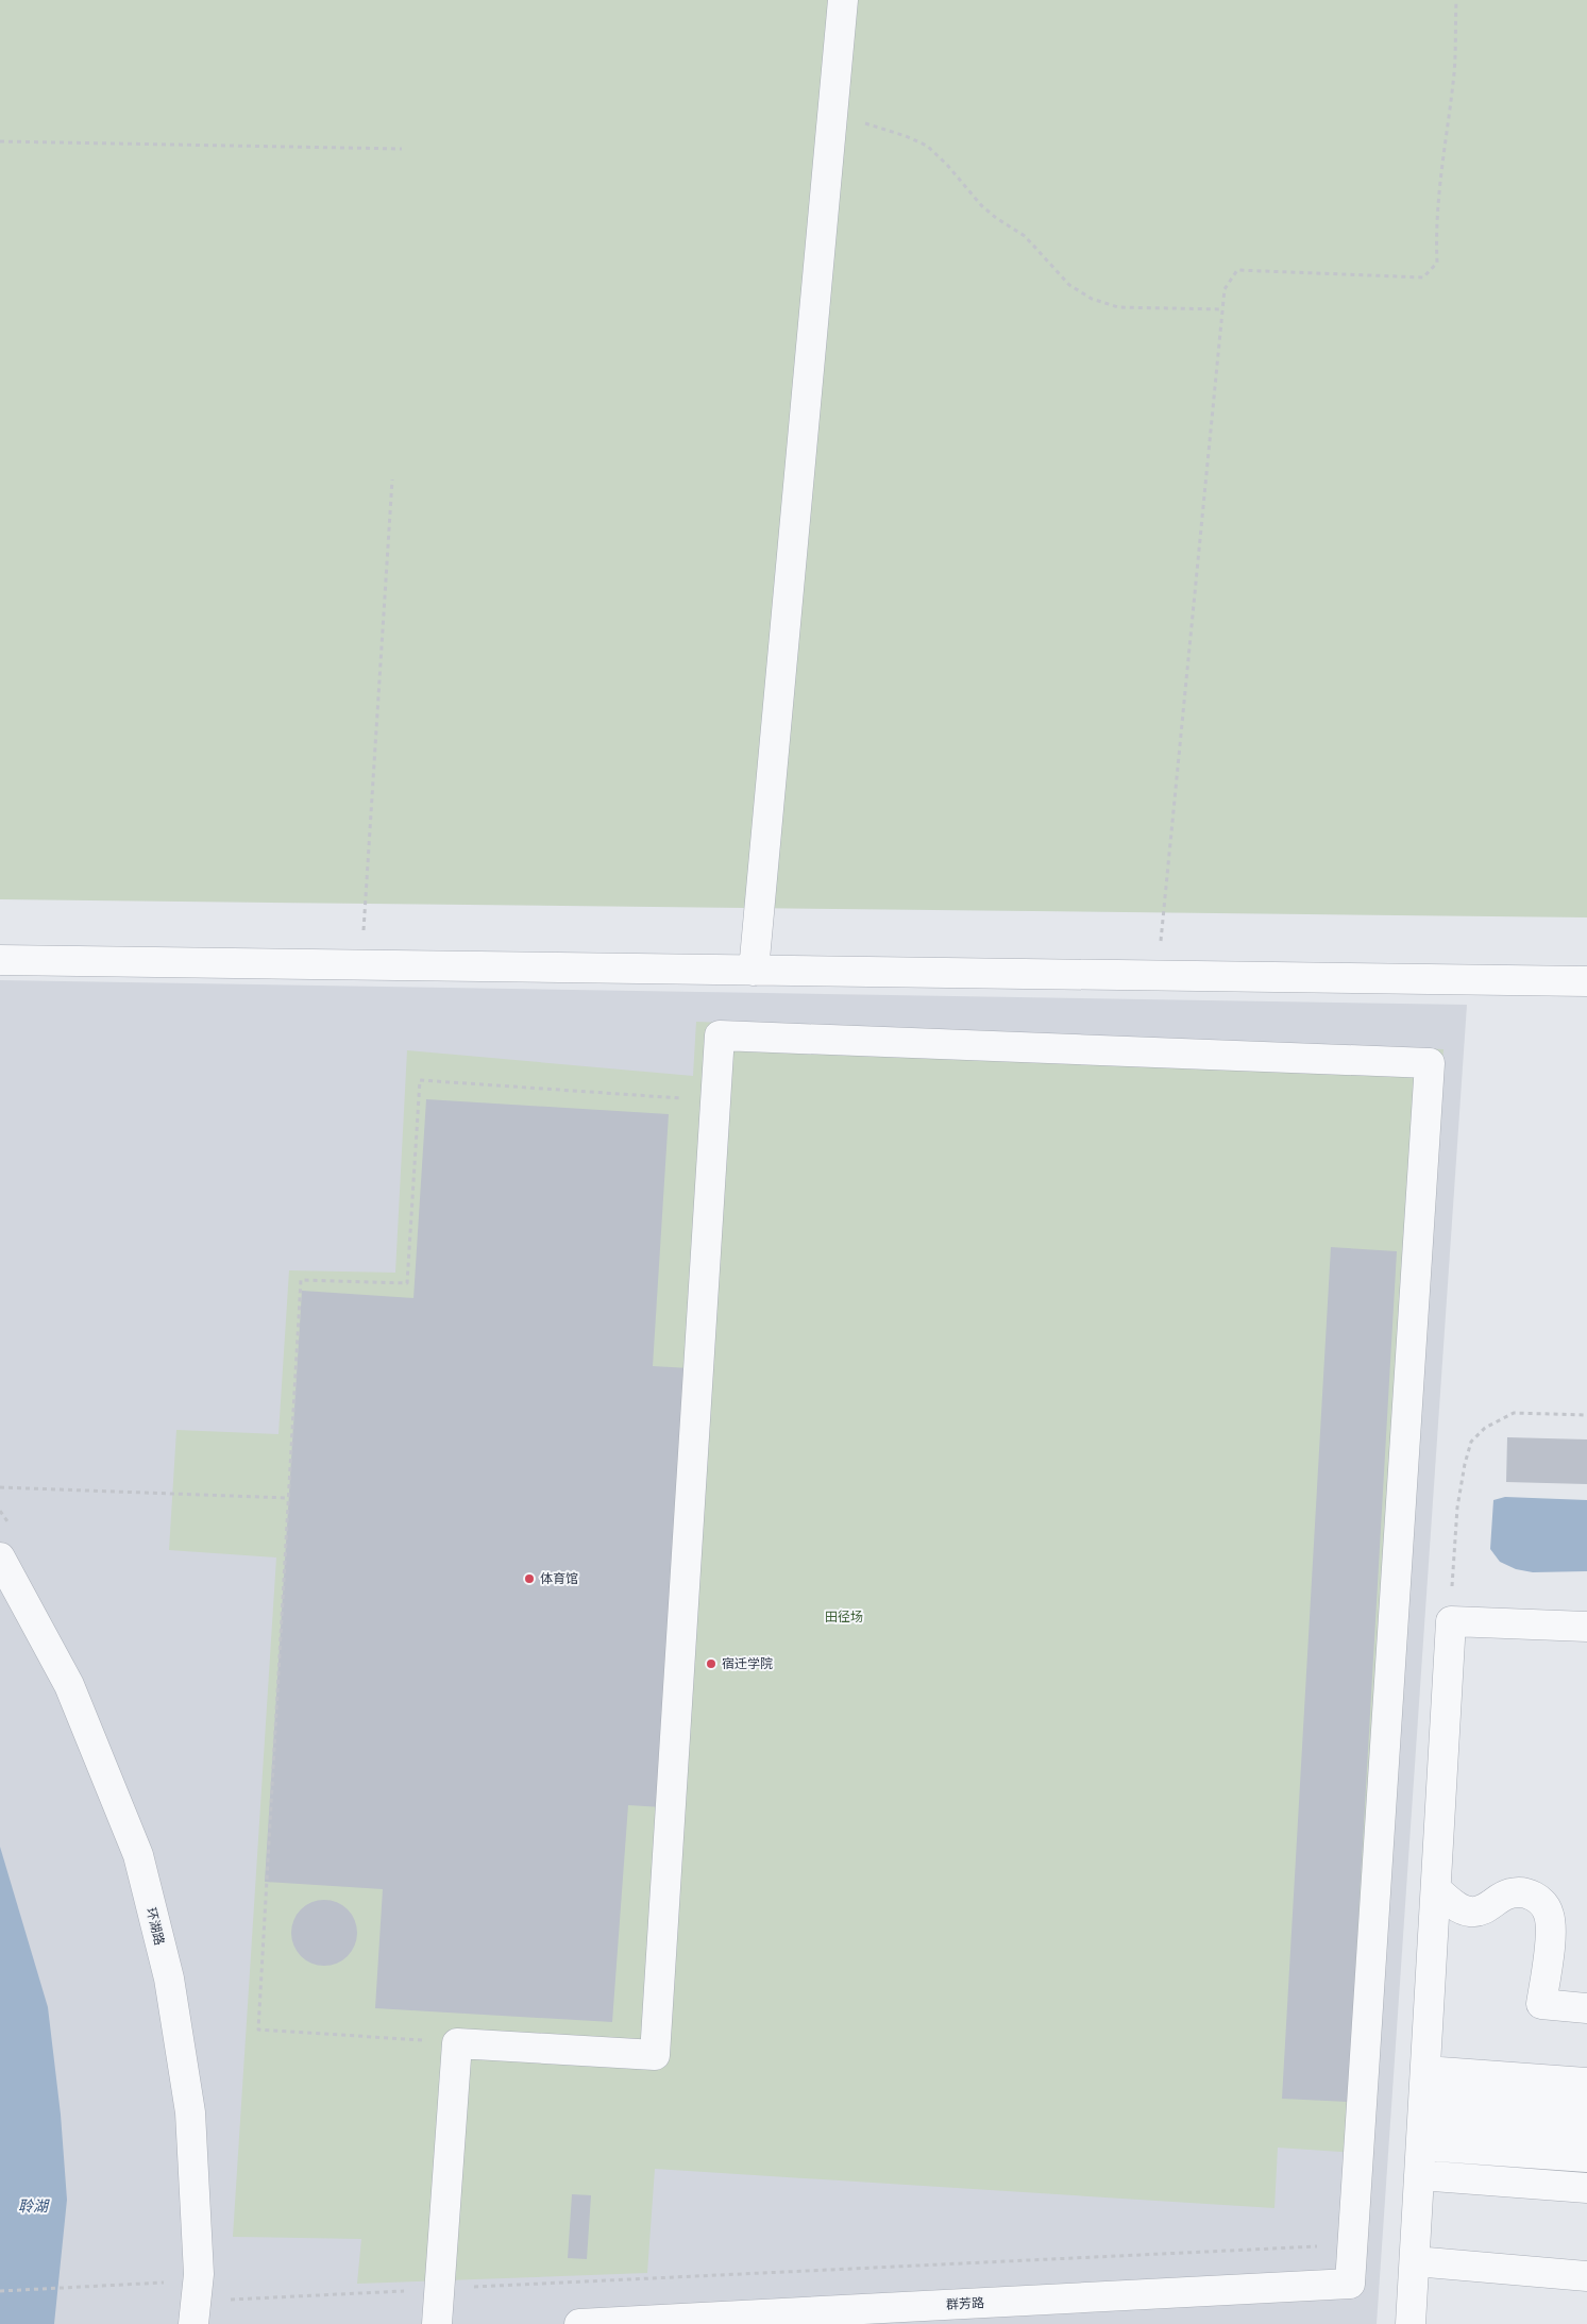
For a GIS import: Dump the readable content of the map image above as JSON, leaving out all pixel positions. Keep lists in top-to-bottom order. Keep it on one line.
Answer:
{"streets":{"street":["环湖路","群芳路"]},"water":["聆湖"],"parks":["田径场"],"places":["体育馆","宿迁学院"]}
